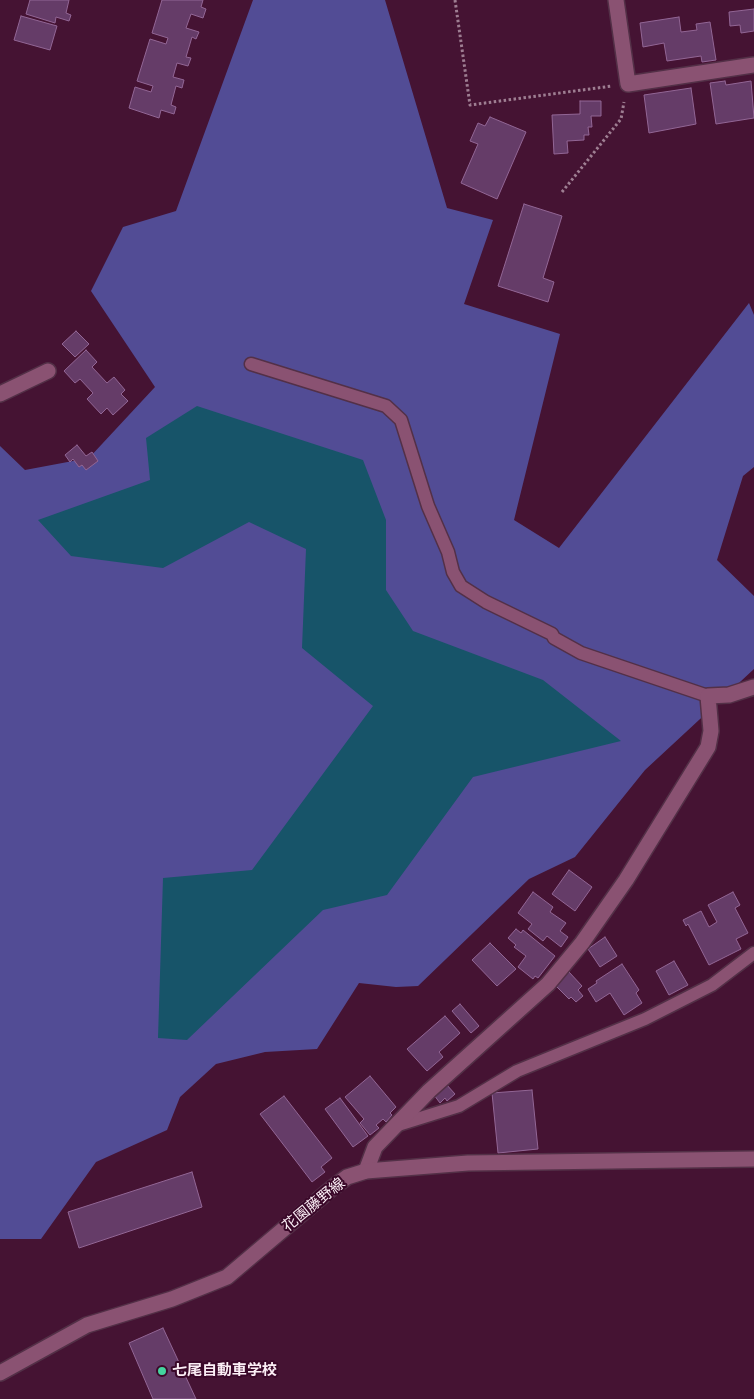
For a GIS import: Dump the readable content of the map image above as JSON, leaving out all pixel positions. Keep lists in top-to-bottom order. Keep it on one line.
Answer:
{"streets":{"street":["花園藤野線"]},"places":["七尾自動車学校"]}
